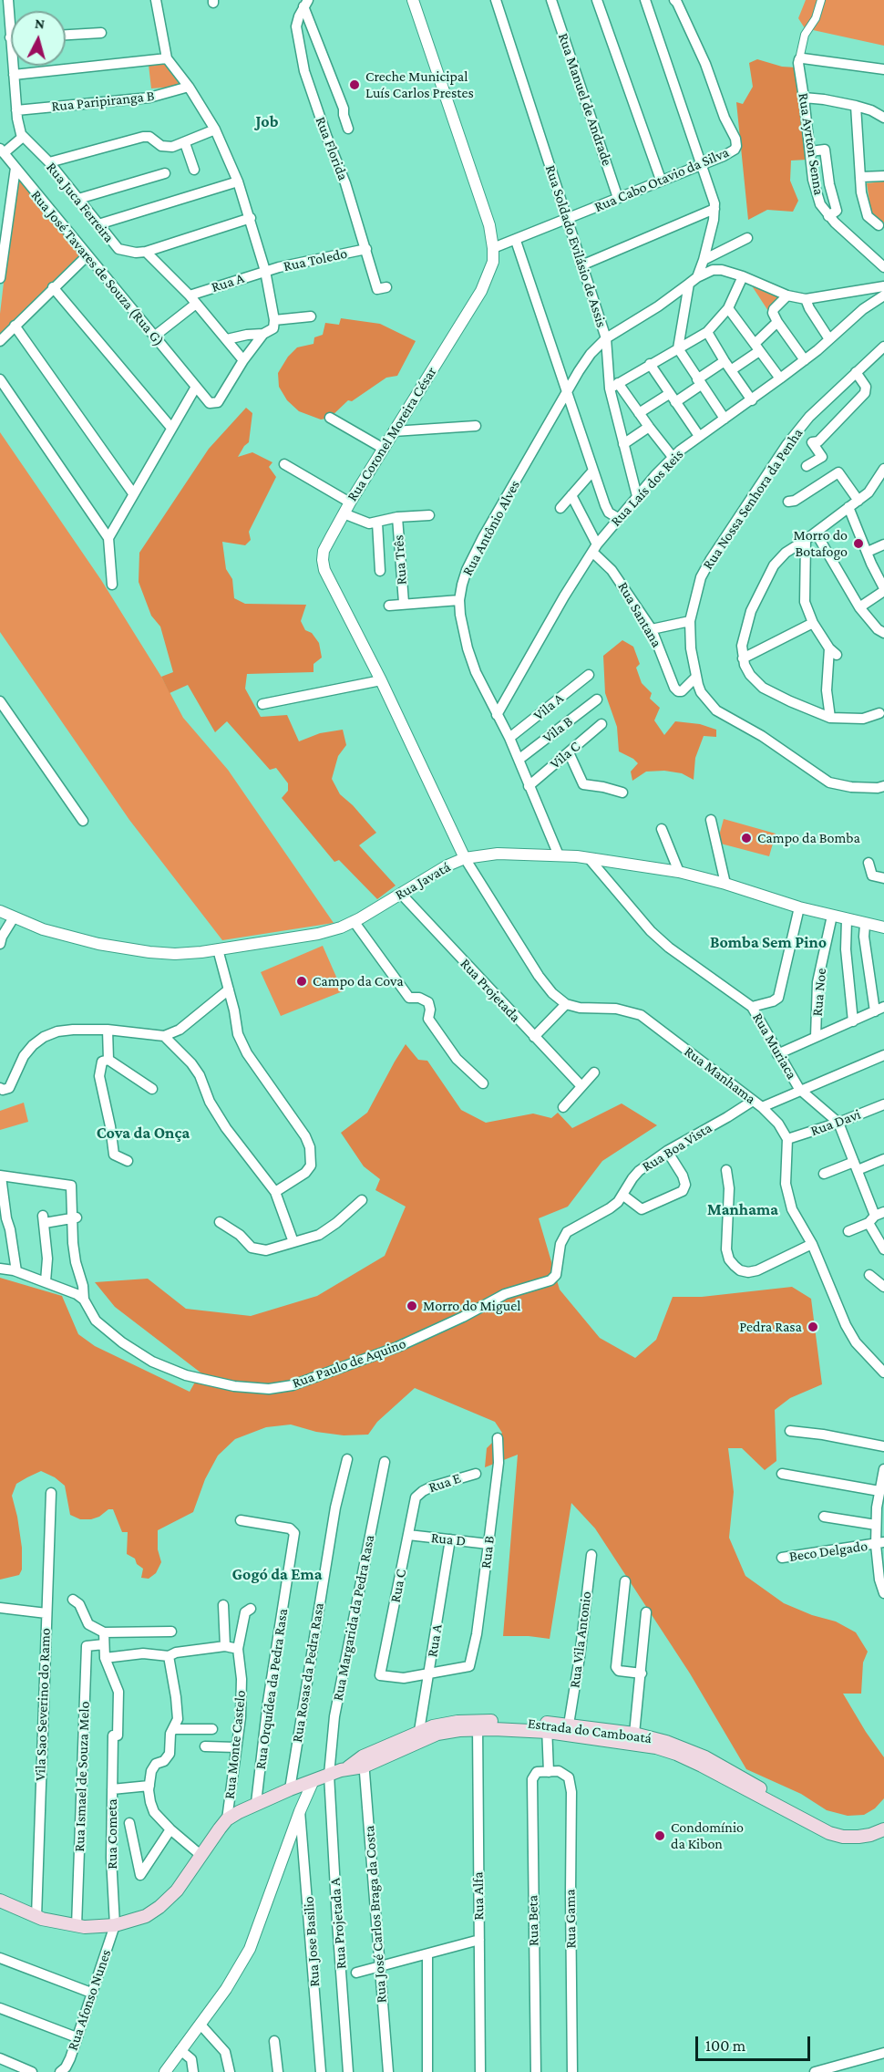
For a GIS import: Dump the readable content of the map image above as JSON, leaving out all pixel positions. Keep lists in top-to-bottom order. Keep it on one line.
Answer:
{"streets":{"main road":["Estrada do Camboatá"],"street":["Rua Manuel de Andrade","Rua Paripiranga B","Rua Ayrton Senna","Rua Florida","Rua Cabo Otavio da Silva","Rua Juca Ferreira","Rua Soldado Evilásio de Assis","Rua Toledo","Rua José Tavares de Souza (Rua G)","Rua A","Rua Coronel Moreira César","Rua Laís dos Reis","Rua Nossa Senhora da Penha","Rua Antônio Alves","Rua Três","Rua Santana","Vila A","Vila B","Vila C","Rua Javatá","Rua Projetada","Rua Noe","Rua Muriaca","Rua Manhama","Rua Davi","Rua Boa Vista","Rua Paulo de Aquino","Rua E","Rua D","Beco Delgado","Rua B","Rua C","Rua Margarida da Pedra Rasa","Rua Vila Antonio","Rua Rosas da Pedra Rasa","Rua Orquídea da Pedra Rasa","Vila Sao Severino do Ramo","Rua Monte Castelo","Rua Ismael de Souza Melo","Rua Cometa","Rua Alfa","Rua José Carlos Braga da Costa","Rua Gama","Rua Beta","Rua Projetada A","Rua Jose Basilio","Rua Afonso Nunes"]},"crossings":[["Rua Manuel de Andrade","Rua Cabo Otavio da Silva"],["Rua Florida","Rua Toledo"],["Rua Cabo Otavio da Silva","Rua Soldado Evilásio de Assis"],["Rua Cabo Otavio da Silva","Rua Coronel Moreira César"],["Rua Soldado Evilásio de Assis","Rua Laís dos Reis"],["Rua Soldado Evilásio de Assis","Rua Antônio Alves"],["Rua Toledo","Rua A"],["Rua A","Rua D"],["Rua A","Rua B"],["Rua A","Rua C"],["Rua A","Estrada do Camboatá"],["Rua Coronel Moreira César","Rua Javatá"],["Rua Laís dos Reis","Rua Antônio Alves"],["Rua Laís dos Reis","Rua Santana"],["Rua Nossa Senhora da Penha","Rua Santana"],["Rua Antônio Alves","Vila A"],["Rua Antônio Alves","Vila B"],["Rua Antônio Alves","Vila C"],["Rua Antônio Alves","Rua Javatá"],["Rua Javatá","Rua Projetada"],["Rua Javatá","Rua Noe"],["Rua Javatá","Rua Muriaca"],["Rua Muriaca","Rua Davi"],["Rua Manhama","Rua Davi"],["Rua Manhama","Rua Boa Vista"],["Rua Boa Vista","Rua Paulo de Aquino"],["Rua E","Rua C"],["Rua D","Rua B"],["Rua D","Rua C"],["Rua B","Rua C"],["Rua Margarida da Pedra Rasa","Estrada do Camboatá"],["Rua Margarida da Pedra Rasa","Rua Projetada A"],["Rua Vila Antonio","Estrada do Camboatá"],["Rua Rosas da Pedra Rasa","Estrada do Camboatá"],["Rua Orquídea da Pedra Rasa","Estrada do Camboatá"],["Estrada do Camboatá","Rua Monte Castelo"],["Estrada do Camboatá","Rua Alfa"],["Estrada do Camboatá","Rua José Carlos Braga da Costa"],["Estrada do Camboatá","Rua Gama"],["Estrada do Camboatá","Rua Projetada A"],["Rua Ismael de Souza Melo","Rua Cometa"],["Rua Cometa","Rua Afonso Nunes"],["Rua Gama","Rua Beta"]],"districts":["Job","Bomba Sem Pino","Cova da Onça","Manhama","Gogó da Ema"],"places":["Creche Municipal Luís Carlos Prestes","Morro do Botafogo","Campo da Bomba","Campo da Cova","Morro do Miguel","Pedra Rasa","Condomínio da Kibon"],"scale_bar":"100 m","north":"top"}
